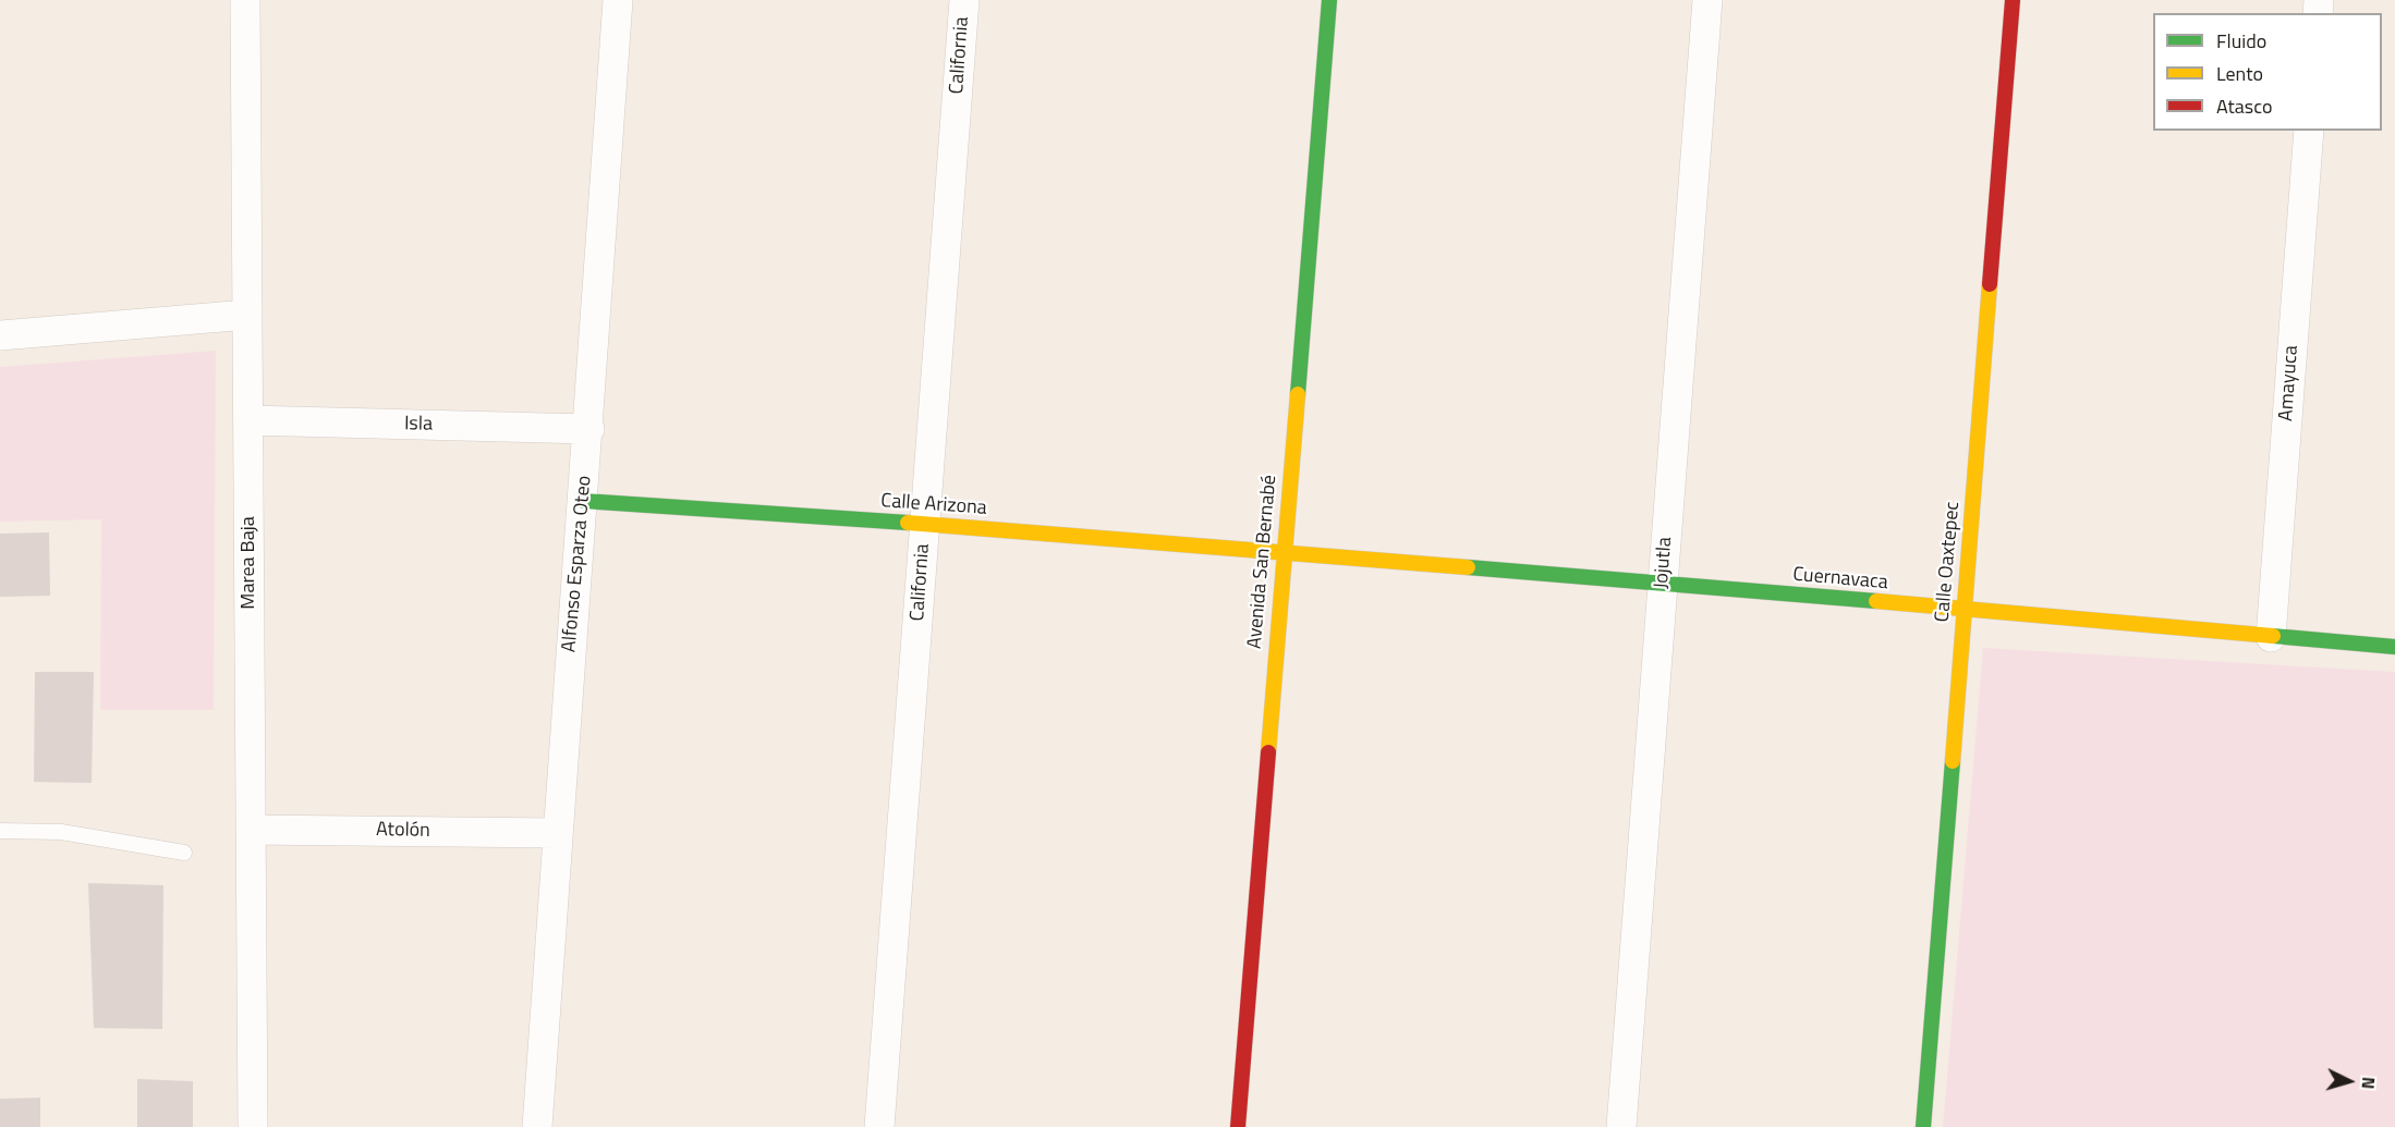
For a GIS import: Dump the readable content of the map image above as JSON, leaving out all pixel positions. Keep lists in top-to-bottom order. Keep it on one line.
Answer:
{"streets":{"street":["California","Amayuca","Isla","Calle Arizona","Avenida San Bernabé","Calle Oaxtepec","Marea Baja","Jojutla","Alfonso Esparza Oteo","Cuernavaca","Atolón"]},"crossings":[["California","Calle Arizona"],["Amayuca","Cuernavaca"],["Isla","Marea Baja"],["Isla","Alfonso Esparza Oteo"],["Calle Arizona","Avenida San Bernabé"],["Calle Arizona","Alfonso Esparza Oteo"],["Calle Arizona","Cuernavaca"],["Avenida San Bernabé","Cuernavaca"],["Calle Oaxtepec","Cuernavaca"],["Marea Baja","Atolón"],["Jojutla","Cuernavaca"],["Alfonso Esparza Oteo","Atolón"]],"legend":["Fluido","Lento","Atasco"],"north":"right"}
